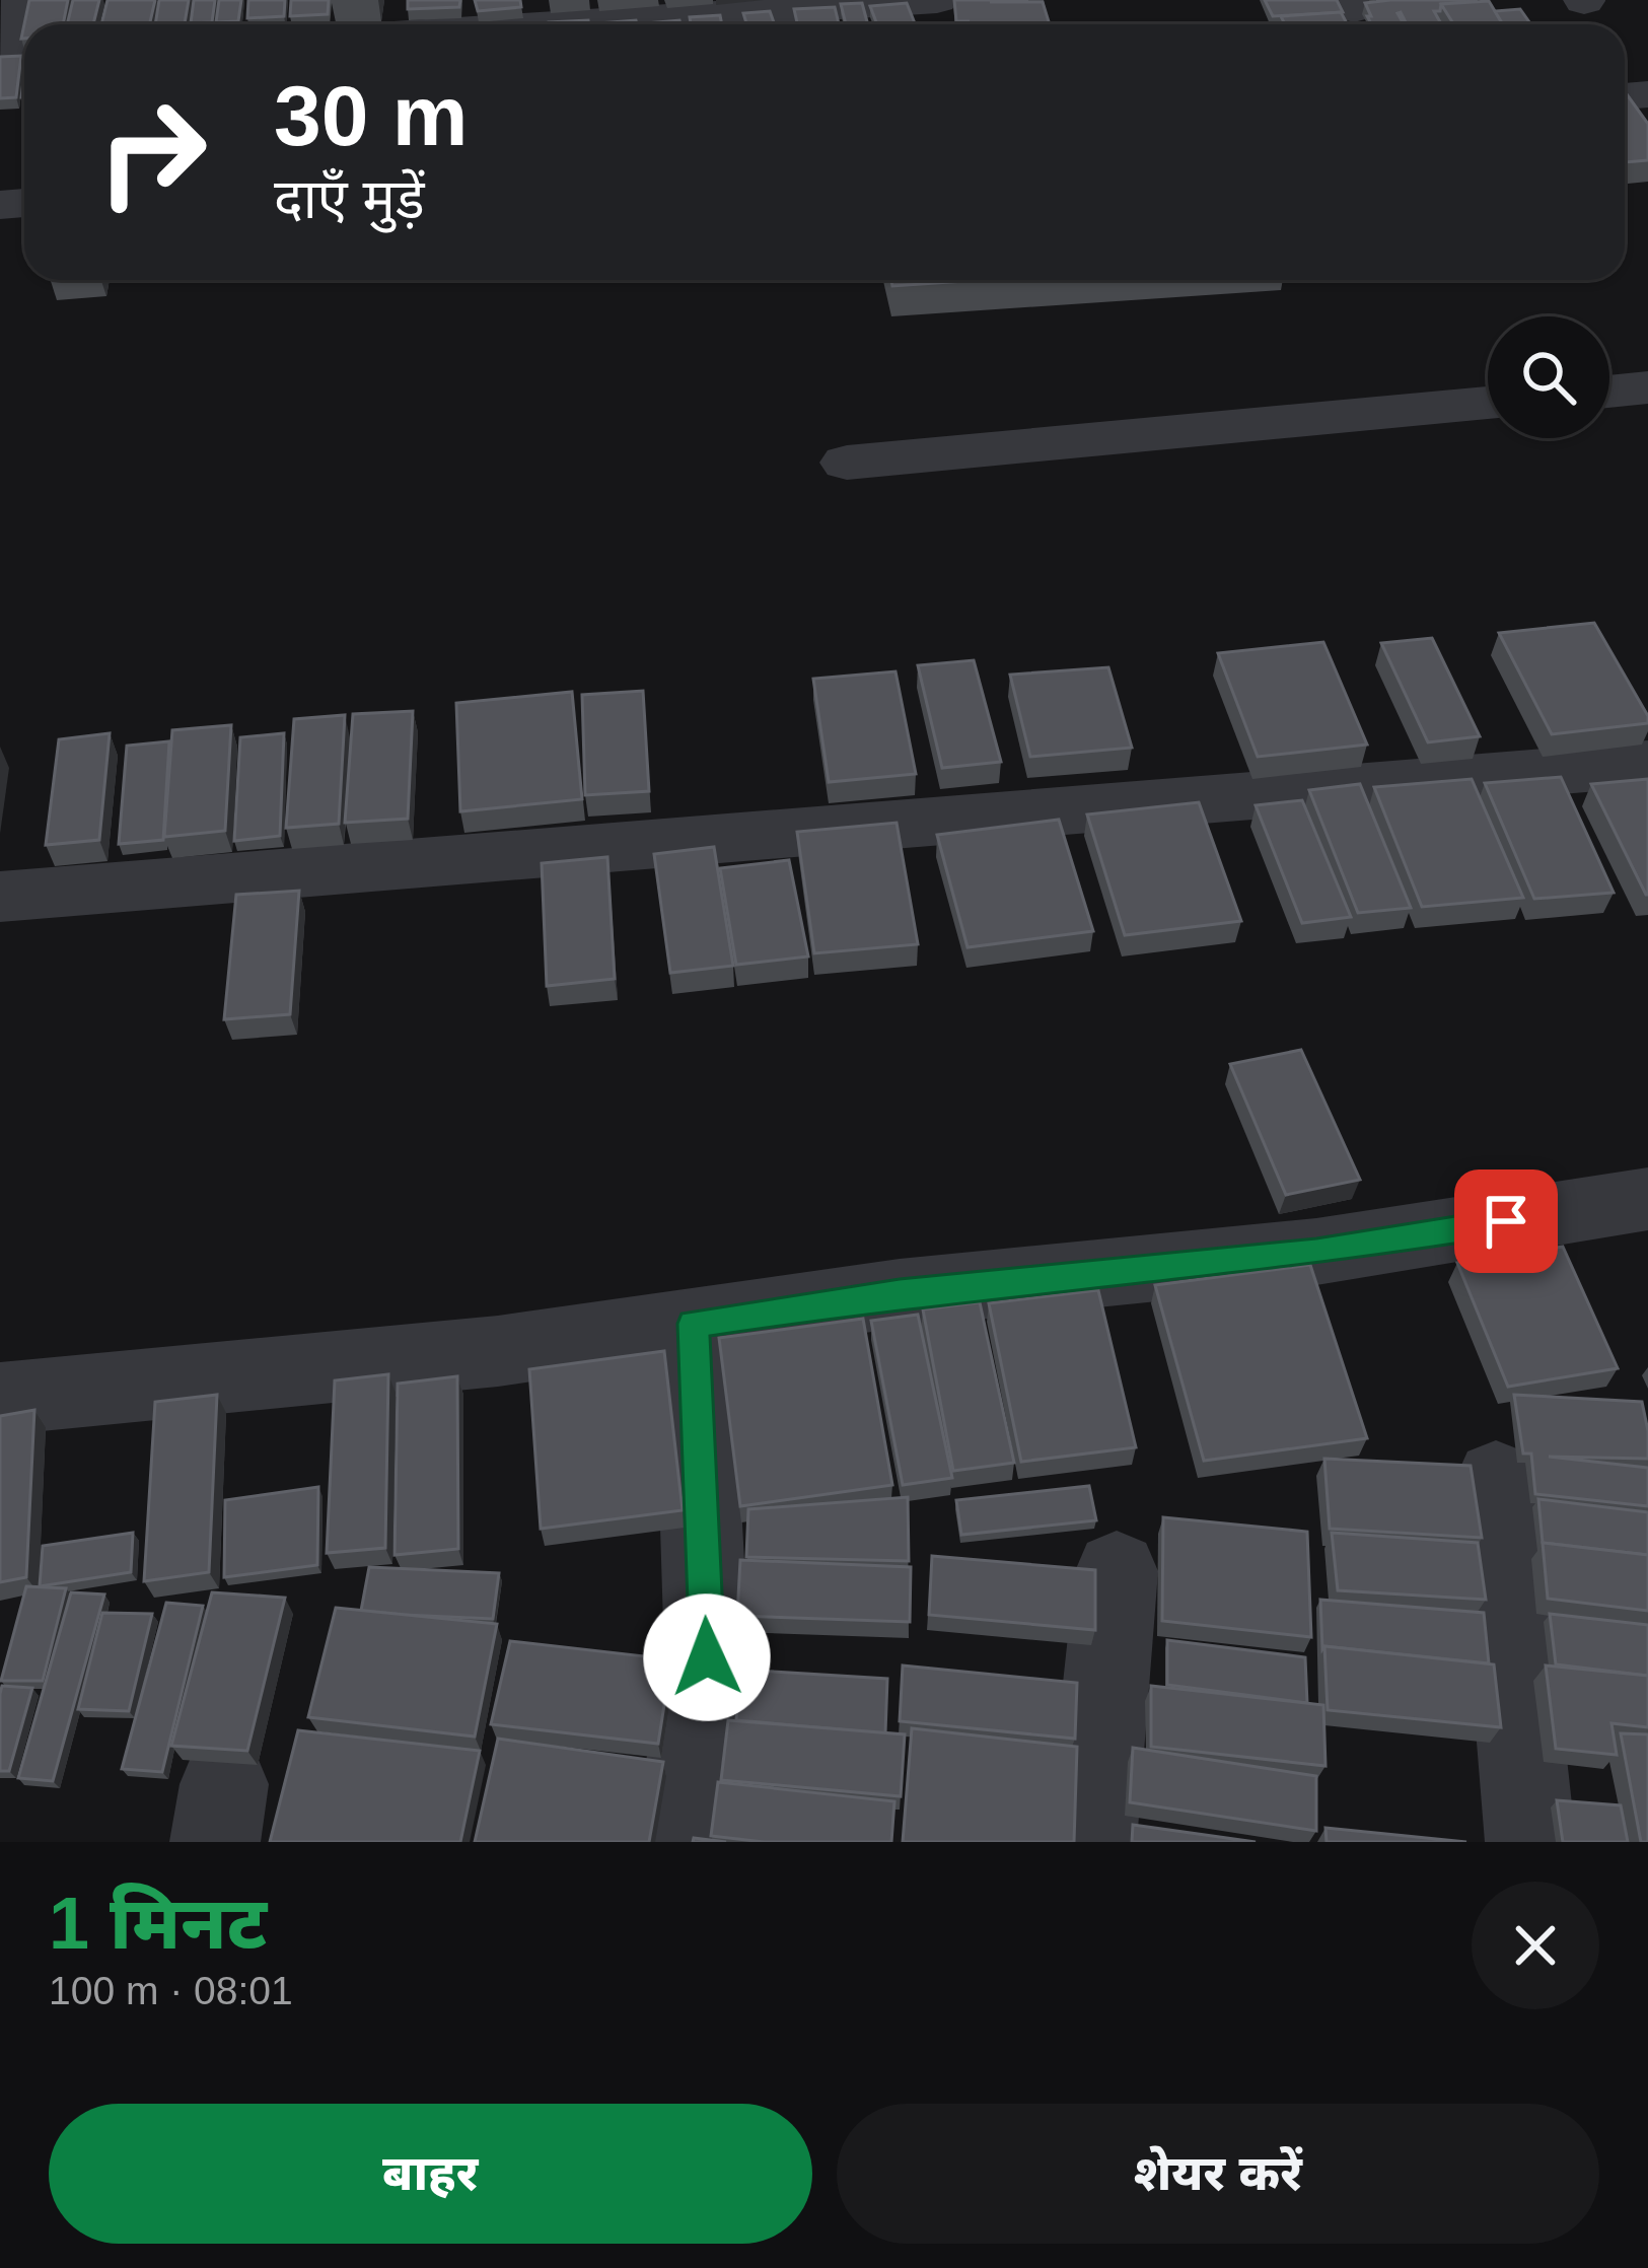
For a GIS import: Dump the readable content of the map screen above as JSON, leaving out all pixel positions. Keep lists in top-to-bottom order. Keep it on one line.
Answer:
{"page":{"turn":["30 m","दाएँ मुड़ें"],"heading":["1 मिनट","100 m · 08:01"],"buttons":["बाहर","शेयर करें"]}}
